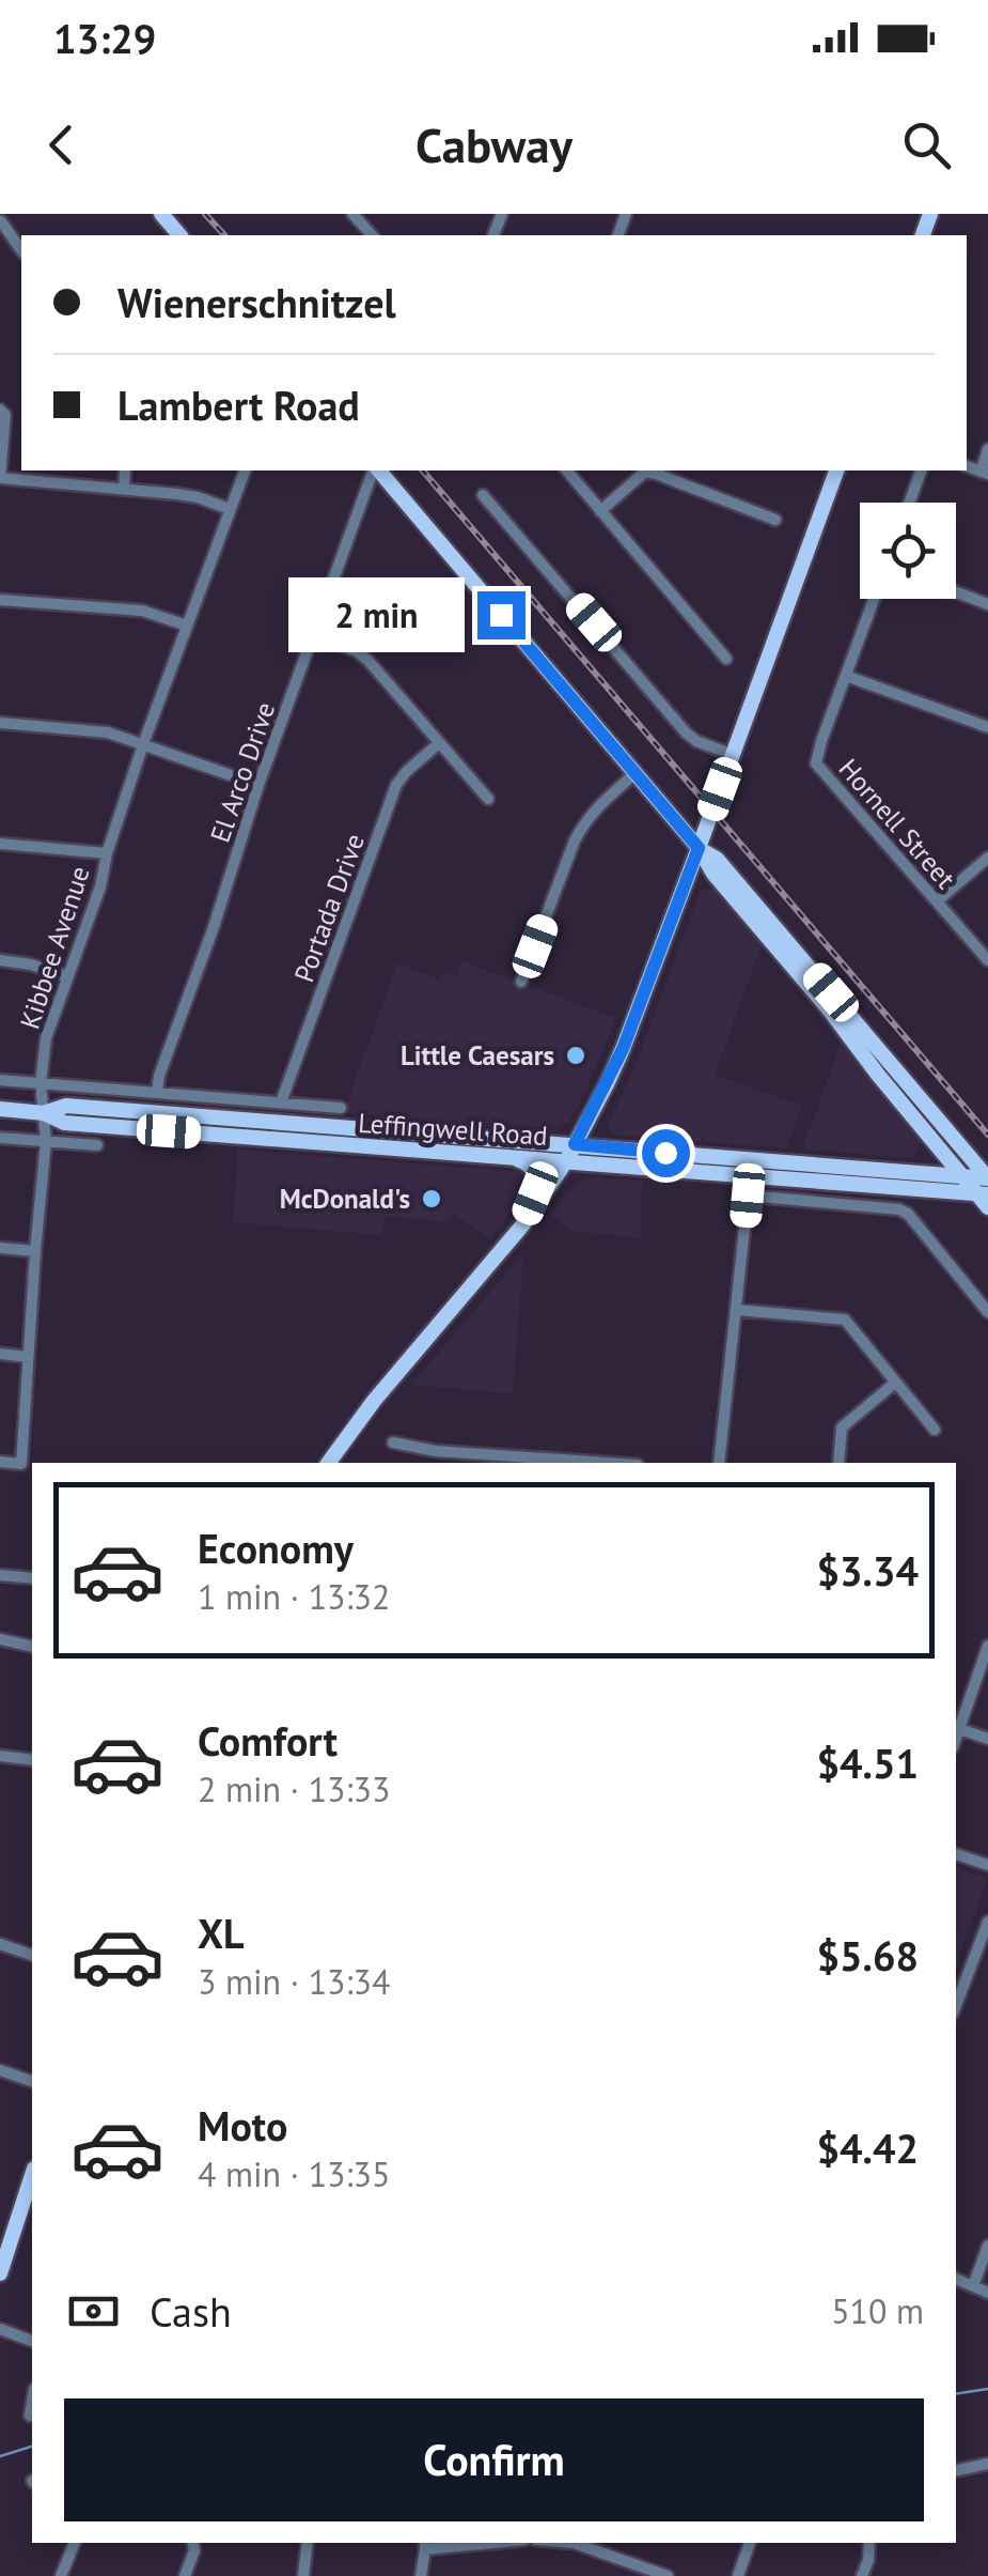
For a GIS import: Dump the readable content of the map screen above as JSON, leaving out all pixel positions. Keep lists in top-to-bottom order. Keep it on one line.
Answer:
{"streets":{"main road":["Leffingwell Road"],"street":["El Arco Drive","Hornell Street","Portada Drive","Kibbee Avenue"]},"crossings":[["El Arco Drive","Leffingwell Road"],["Portada Drive","Leffingwell Road"],["Kibbee Avenue","Leffingwell Road"]],"places":["Little Caesars","McDonald's"],"page":{"status":"13:29","header":"Cabway","banner":["Wienerschnitzel","Lambert Road"],"bubble":"2 min","list":[{"name":"Economy","note":"1 min · 13:32","value":"$3.34"},{"name":"Comfort","note":"2 min · 13:33","value":"$4.51"},{"name":"XL","note":"3 min · 13:34","value":"$5.68"},{"name":"Moto","note":"4 min · 13:35","value":"$4.42"}],"pay":["Cash","510 m"],"buttons":"Confirm"}}
